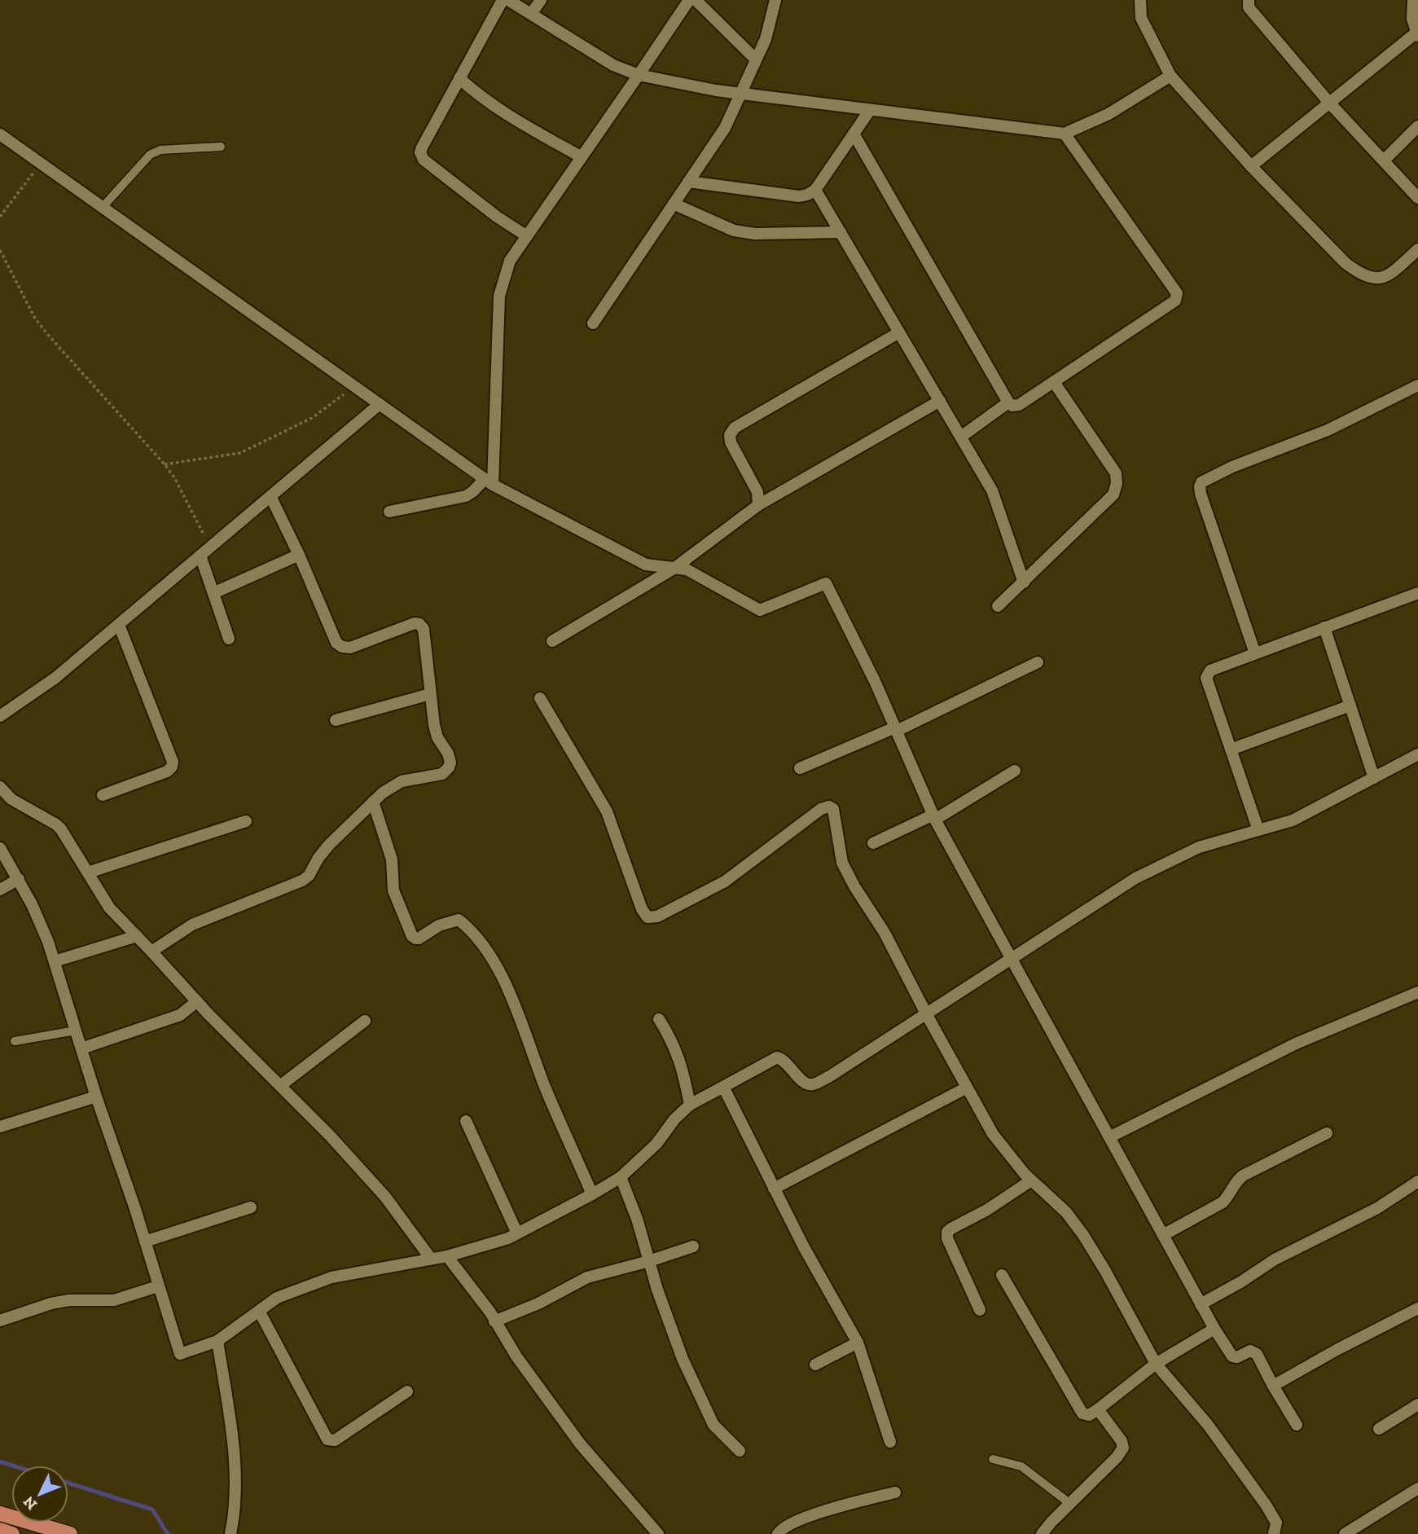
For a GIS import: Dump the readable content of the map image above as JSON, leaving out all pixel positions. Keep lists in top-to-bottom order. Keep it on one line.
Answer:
{"north":"bottom left"}
